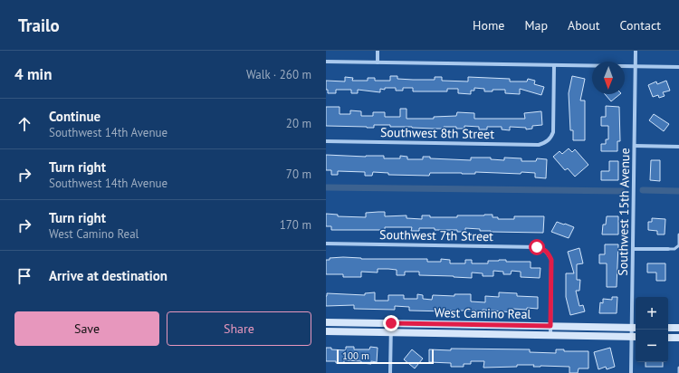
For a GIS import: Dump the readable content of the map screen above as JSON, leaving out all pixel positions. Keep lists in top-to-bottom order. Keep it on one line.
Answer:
{"streets":{"street":["Southwest 8th Street","Southwest 15th Avenue","Southwest 7th Street","West Camino Real"]},"crossings":[["Southwest 15th Avenue","West Camino Real"],["Southwest 7th Street","West Camino Real"]],"scale_bar":"100 m","north":"bottom","page":{"header":"Trailo","nav":["Home","Map","About","Contact"],"heading":["4 min","Walk · 260 m"],"list":[["Continue","Southwest 14th Avenue","20 m"],["Turn right","Southwest 14th Avenue","70 m"],["Turn right","West Camino Real","170 m"],"Arrive at destination"],"map_buttons":["+","−"],"buttons":["Save","Share"],"scale":"100 m"}}
